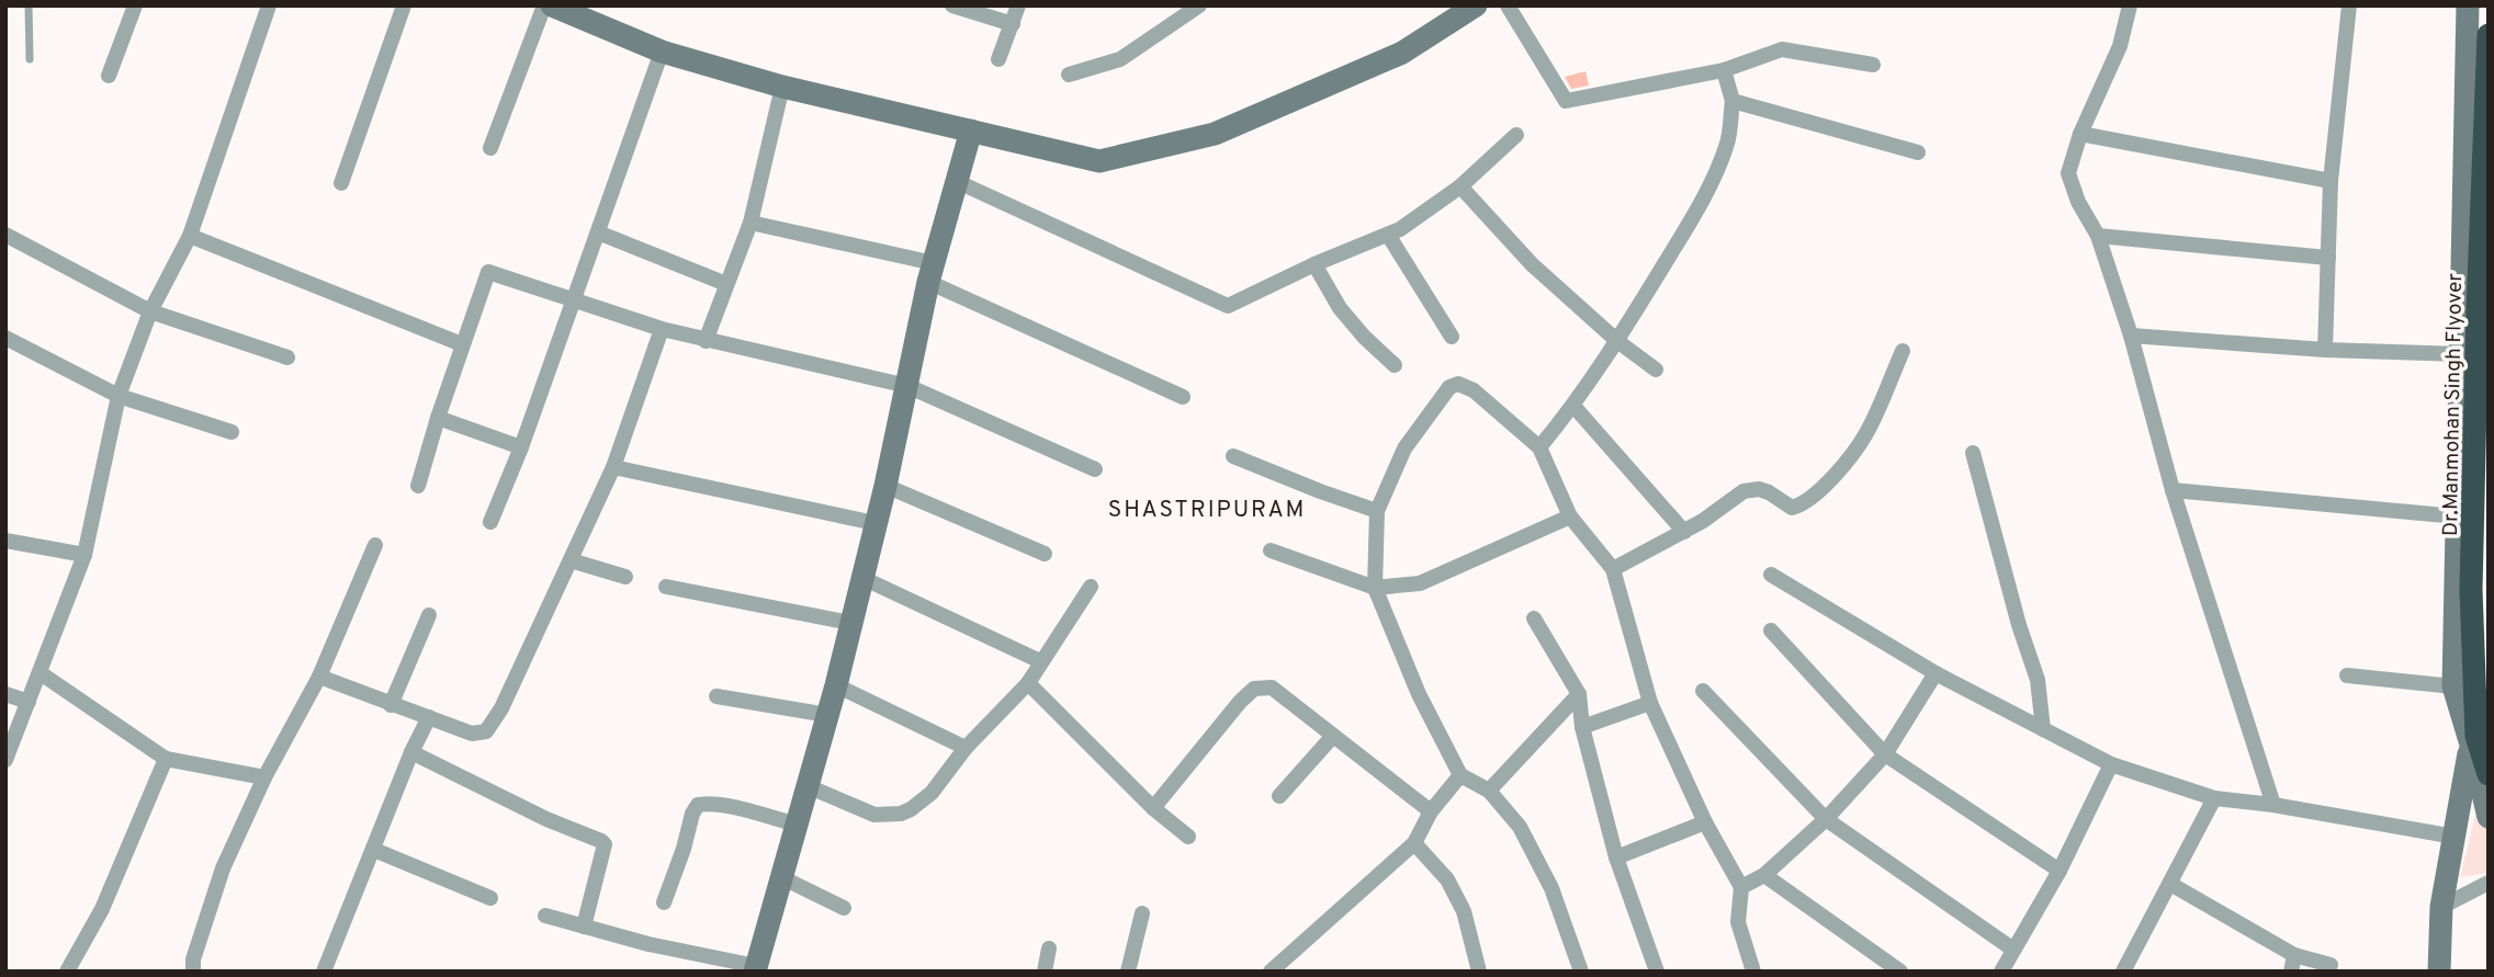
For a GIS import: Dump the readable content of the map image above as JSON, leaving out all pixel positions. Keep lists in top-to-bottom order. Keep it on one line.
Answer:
{"streets":{"highway":["Dr.Manmohan Singh Flyover"]},"districts":["SHASTRIPURAM"]}
